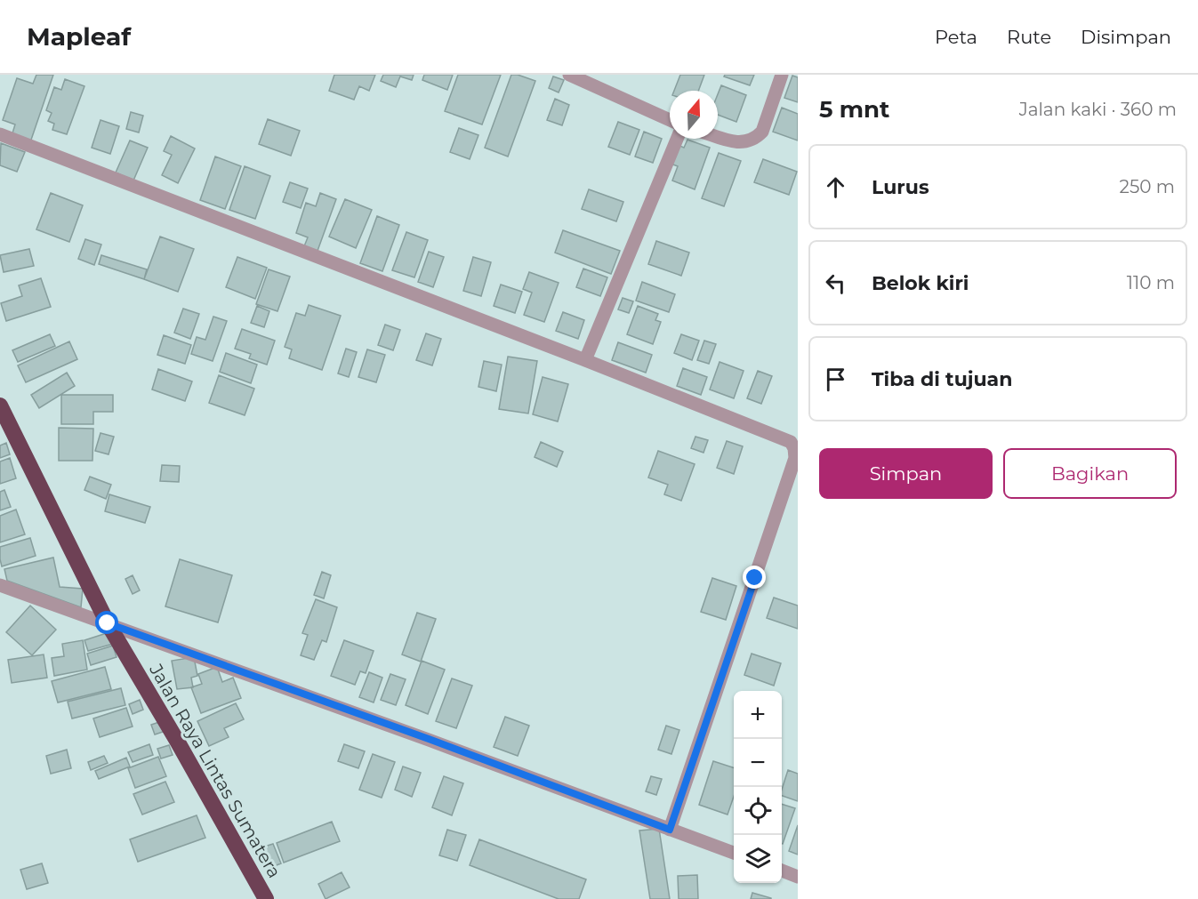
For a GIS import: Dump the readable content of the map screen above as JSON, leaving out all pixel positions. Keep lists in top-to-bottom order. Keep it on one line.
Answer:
{"streets":{"highway":["Jalan Raya Lintas Sumatera"]},"north":"top","page":{"header":"Mapleaf","nav":["Peta","Rute","Disimpan"],"heading":["5 mnt","Jalan kaki · 360 m"],"list":[["Lurus","250 m"],["Belok kiri","110 m"],"Tiba di tujuan"],"buttons":["Simpan","Bagikan"],"map_buttons":["+","−"]}}
